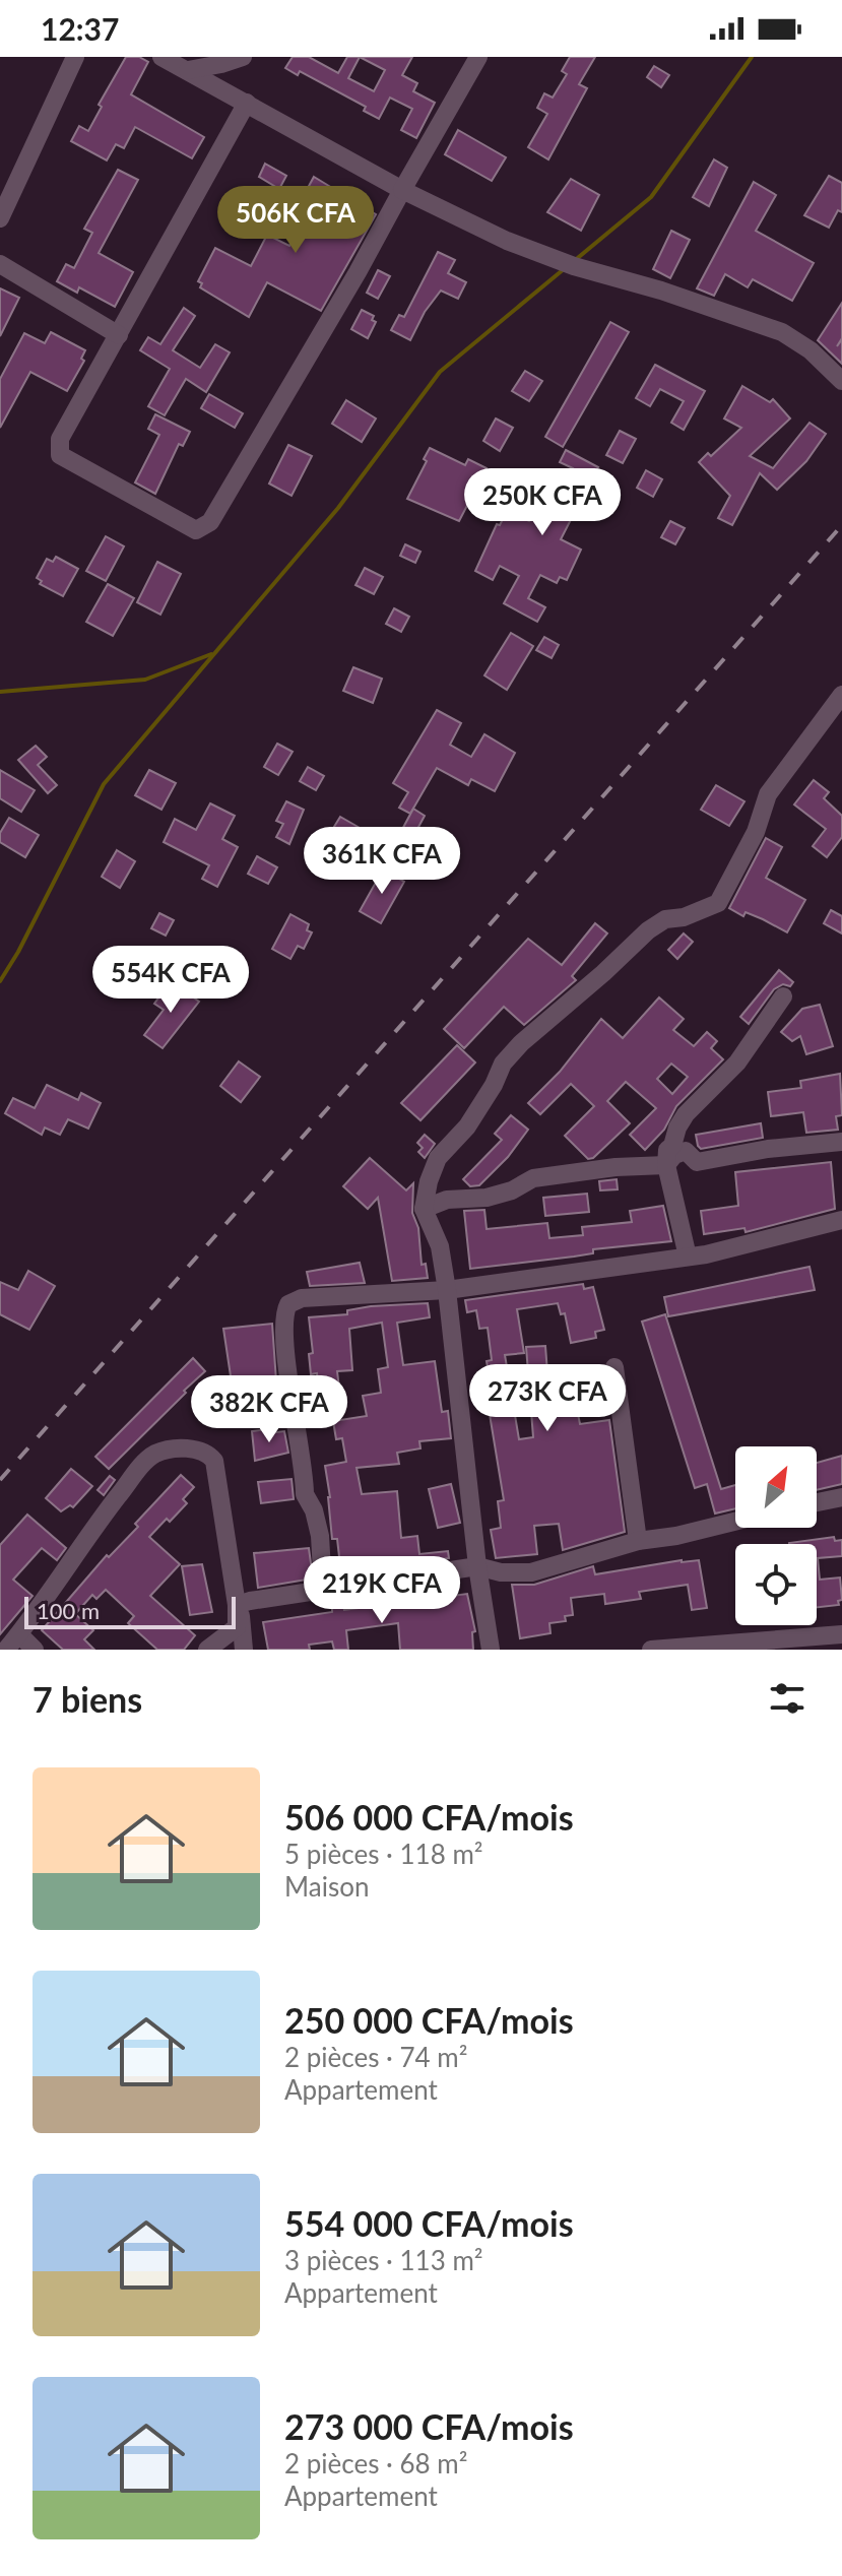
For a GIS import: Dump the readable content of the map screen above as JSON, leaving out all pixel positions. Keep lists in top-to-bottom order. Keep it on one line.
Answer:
{"scale_bar":"100 m","north":"top right","page":{"status":"12:37","price":["506K CFA","250K CFA","361K CFA","554K CFA","273K CFA","382K CFA","219K CFA"],"scale":"100 m","heading":"7 biens","list":[{"name":"506 000 CFA/mois","note":"5 pièces · 118 m² · Maison"},{"name":"250 000 CFA/mois","note":"2 pièces · 74 m² · Appartement"},{"name":"554 000 CFA/mois","note":"3 pièces · 113 m² · Appartement"},{"name":"273 000 CFA/mois","note":"2 pièces · 68 m² · Appartement"}]}}
